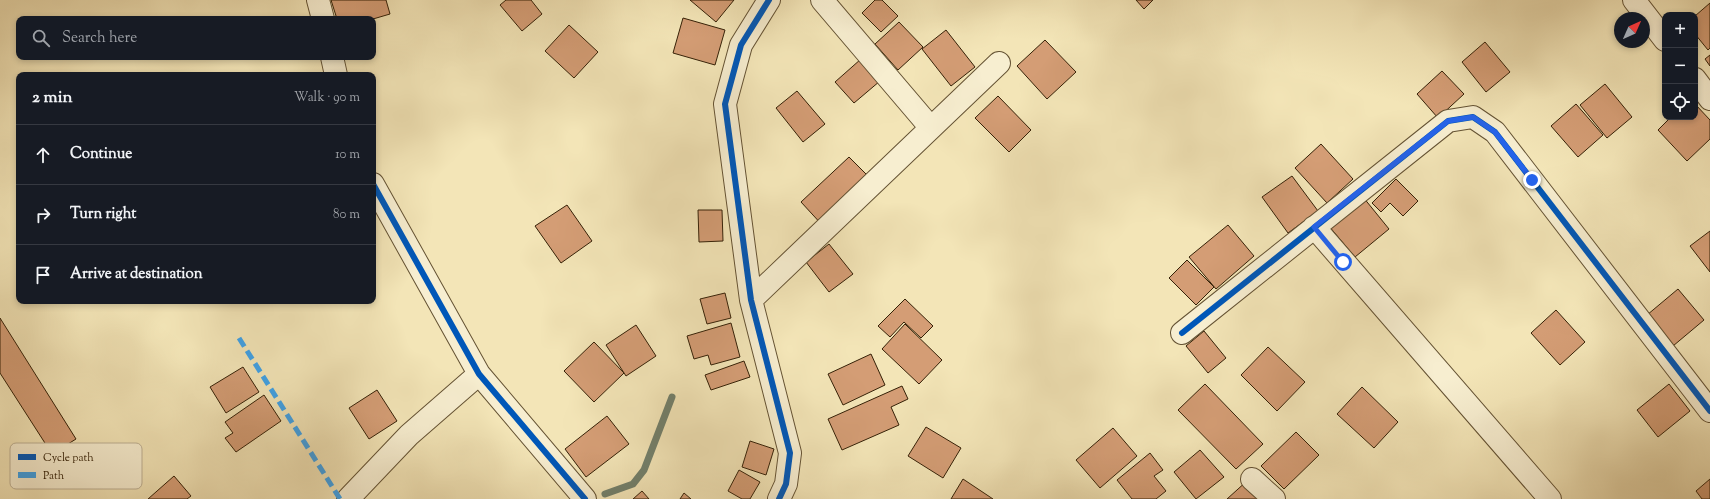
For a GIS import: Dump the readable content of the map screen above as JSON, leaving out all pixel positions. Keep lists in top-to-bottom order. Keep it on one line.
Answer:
{"legend":["Cycle path","Path"],"north":"top right","page":{"map_buttons":["+","−"],"search":"Search here","heading":["2 min","Walk · 90 m"],"list":[["Continue","10 m"],["Turn right","80 m"],"Arrive at destination"]}}
